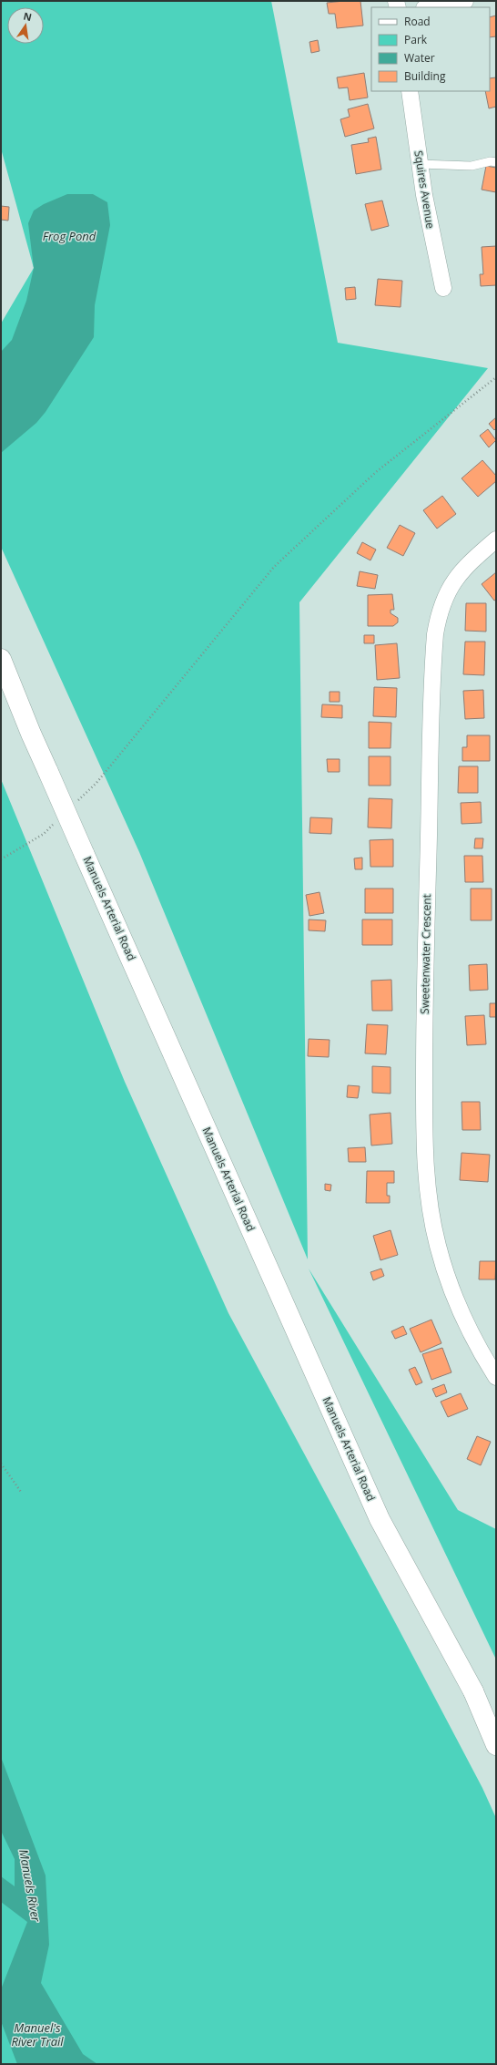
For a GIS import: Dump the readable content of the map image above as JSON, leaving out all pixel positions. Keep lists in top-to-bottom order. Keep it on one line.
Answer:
{"streets":{"main road":["Manuels Arterial Road"],"street":["Squires Avenue","Sweetenwater Crescent"]},"water":["Frog Pond","Manuels River","Manuel's River Trail"],"legend":["Road","Park","Water","Building"],"north":"top"}
